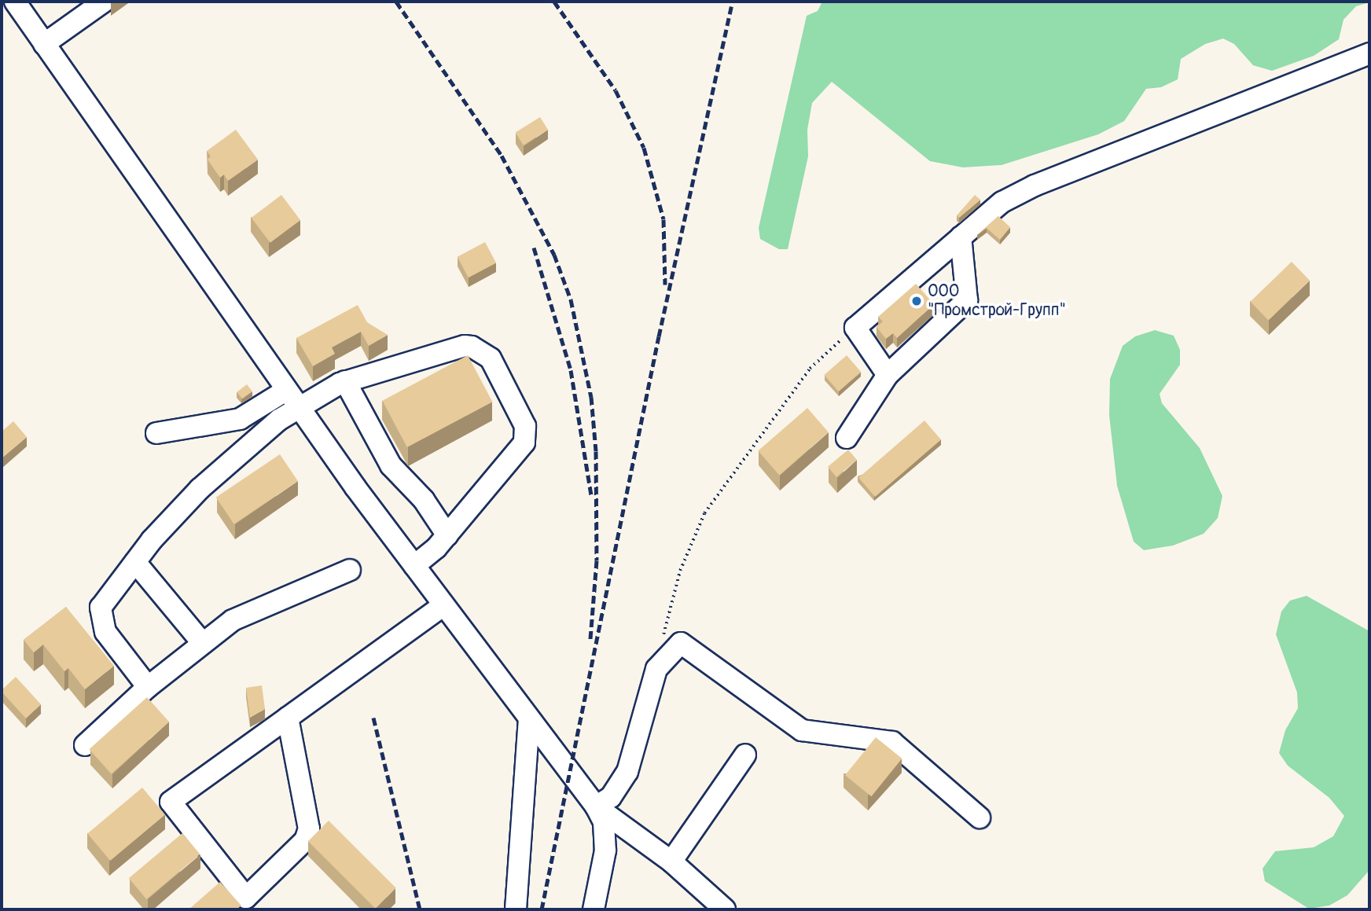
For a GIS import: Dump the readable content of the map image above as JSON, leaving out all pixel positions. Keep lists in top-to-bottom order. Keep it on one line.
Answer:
{"places":["ООО \"Промстрой-Групп\""]}
